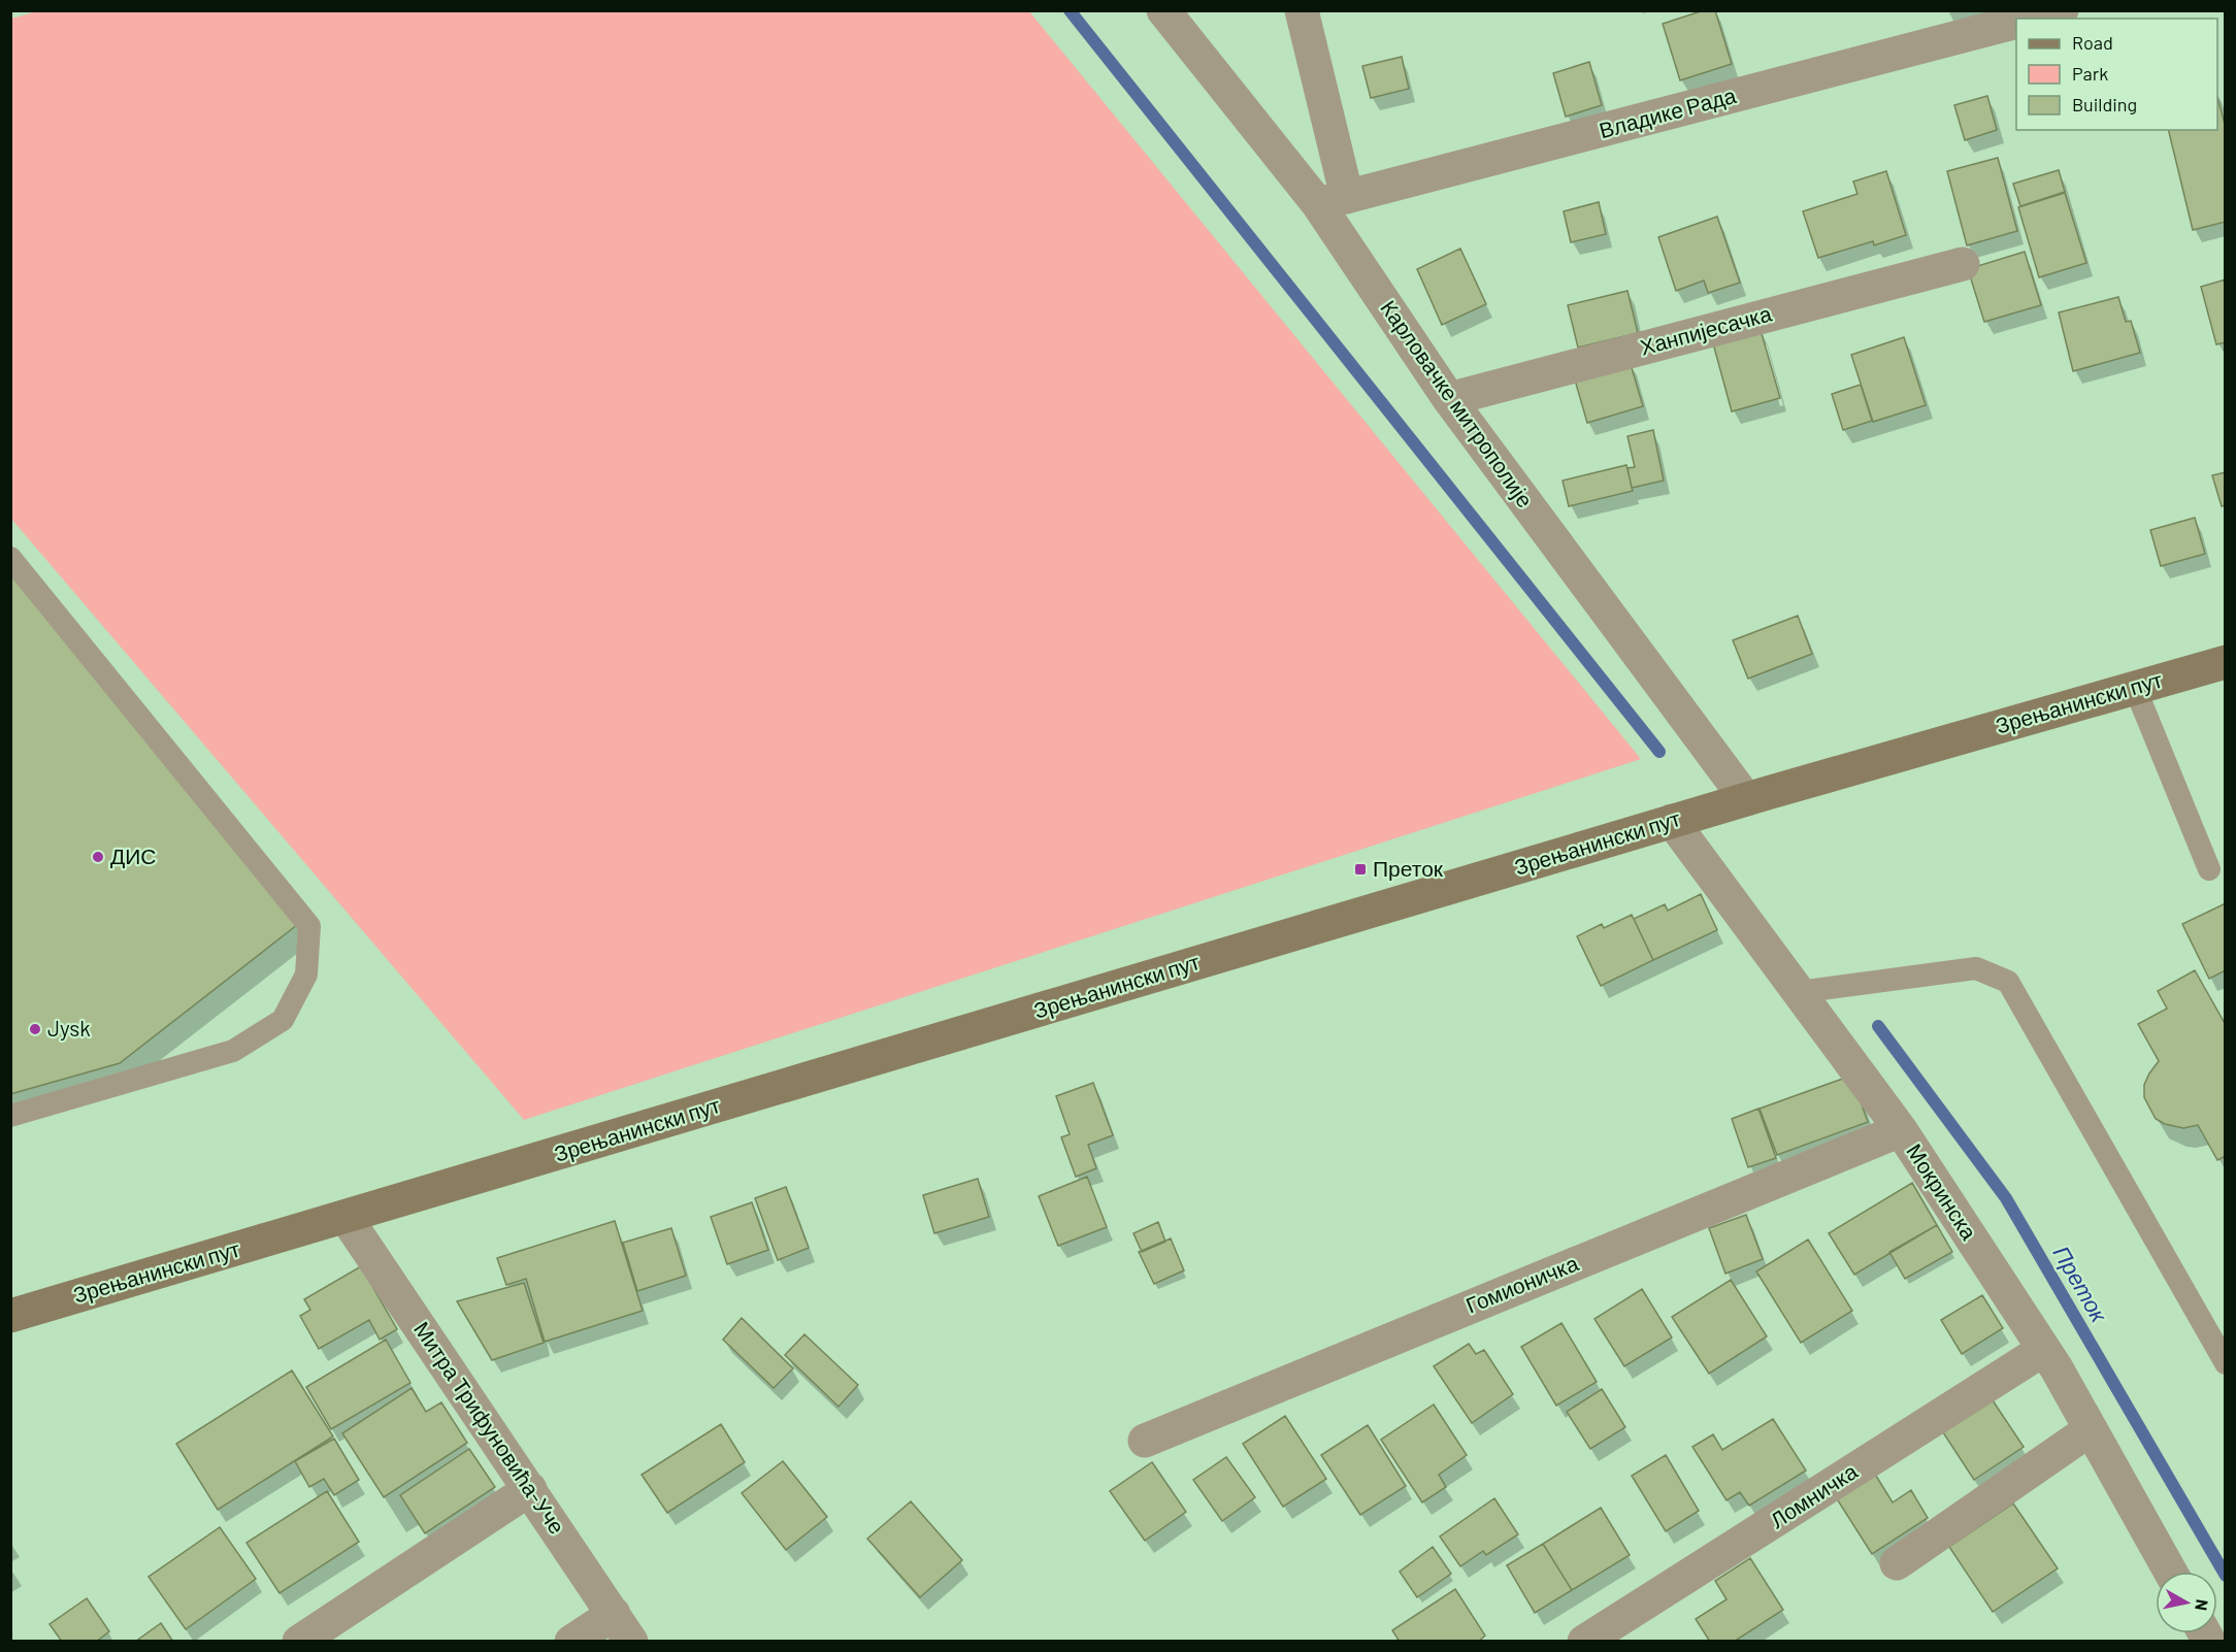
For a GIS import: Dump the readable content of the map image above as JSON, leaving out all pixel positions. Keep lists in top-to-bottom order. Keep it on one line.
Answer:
{"streets":{"main road":["Зрењанински пут"],"street":["Владике Рада","Ханпијесачка","Карловачке митрополије","Мокринска","Гомионичка","Митра Трифуновића-Уче","Ломничка"]},"crossings":[["Владике Рада","Карловачке митрополије"],["Ханпијесачка","Карловачке митрополије"],["Карловачке митрополије","Зрењанински пут"],["Зрењанински пут","Мокринска"],["Зрењанински пут","Митра Трифуновића-Уче"],["Мокринска","Гомионичка"],["Мокринска","Ломничка"]],"water":["Преток"],"places":{"other":["ДИС","Jysk"],"transit":["Преток"]},"legend":["Road","Park","Building"],"north":"right"}
